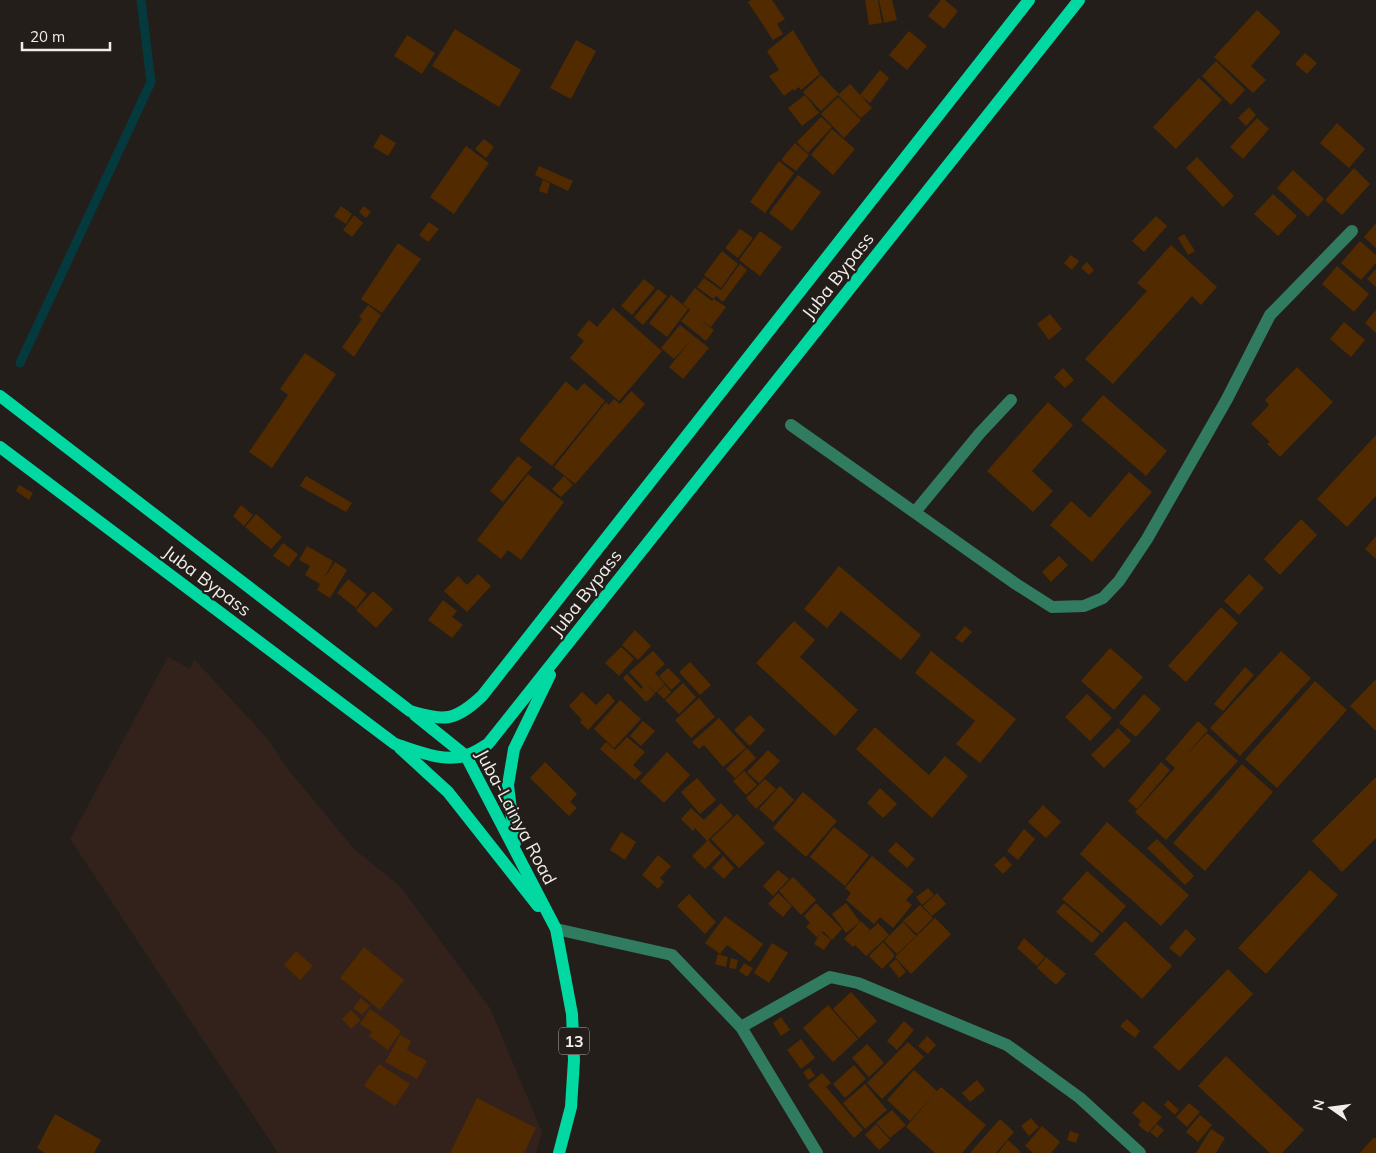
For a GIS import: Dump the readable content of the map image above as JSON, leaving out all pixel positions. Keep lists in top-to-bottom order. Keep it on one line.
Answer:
{"streets":{"main road":["Juba Bypass","Juba-Lainya Road","13"]},"crossings":[["Juba Bypass","Juba-Lainya Road"]],"scale_bar":"20 m","north":"left"}
